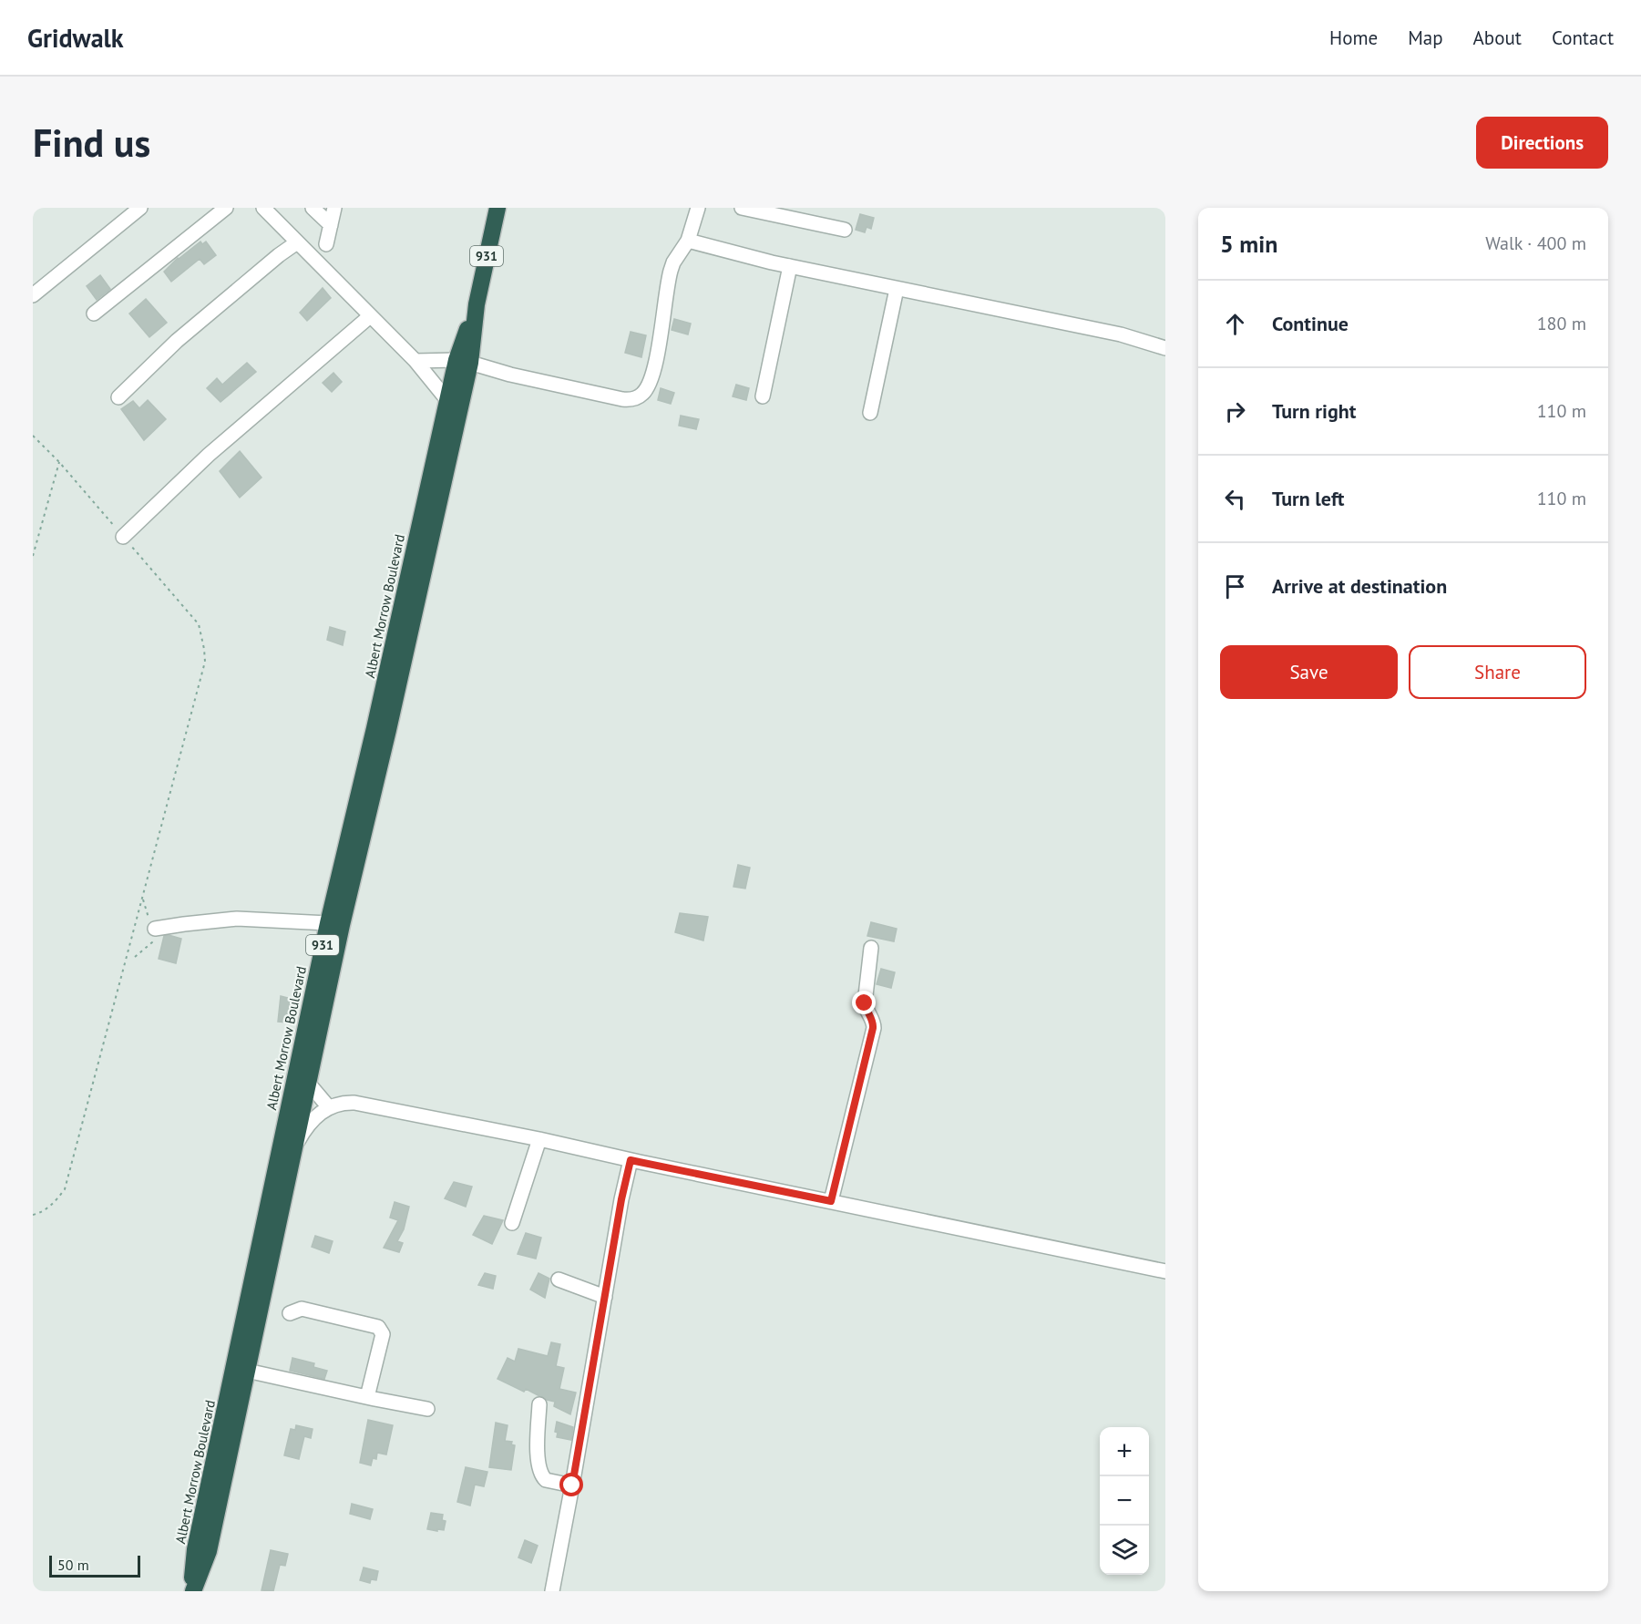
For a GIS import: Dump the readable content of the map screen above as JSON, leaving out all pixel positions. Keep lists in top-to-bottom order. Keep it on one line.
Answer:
{"streets":{"highway":["931","Albert Morrow Boulevard"]},"scale_bar":"50 m","page":{"header":"Gridwalk","nav":["Home","Map","About","Contact"],"buttons":["Directions",["Save","Share"]],"title":"Find us","heading":["5 min","Walk · 400 m"],"list":[["Continue","180 m"],["Turn right","110 m"],["Turn left","110 m"],"Arrive at destination"],"map_buttons":["+","−"],"scale":"50 m"}}
